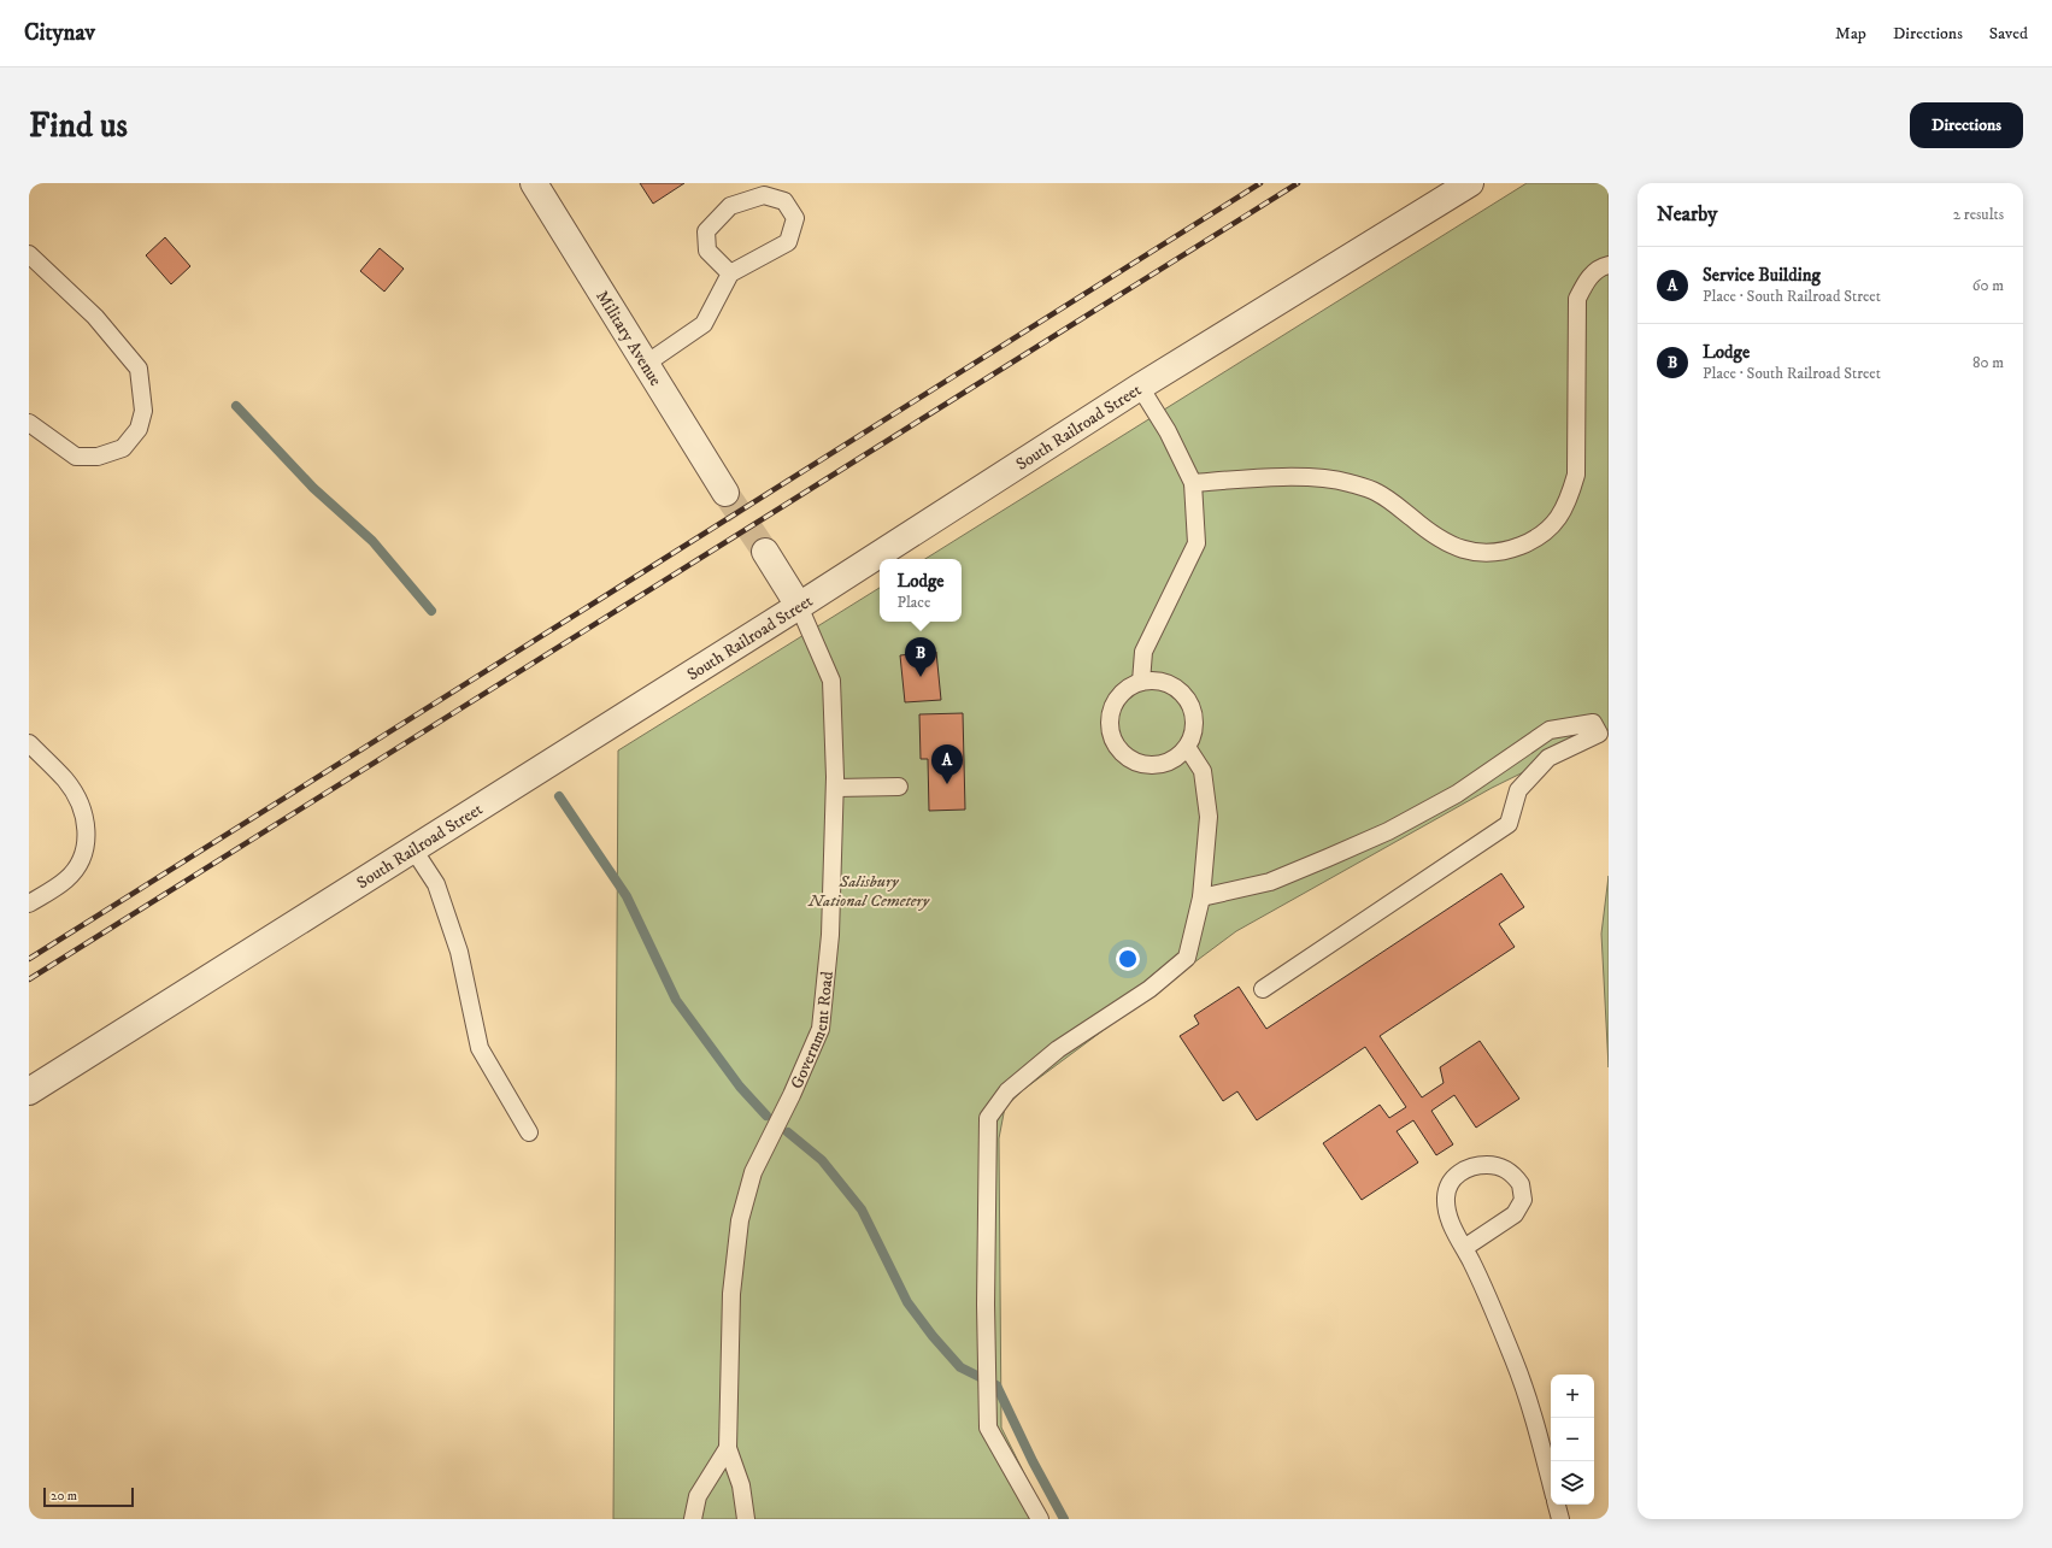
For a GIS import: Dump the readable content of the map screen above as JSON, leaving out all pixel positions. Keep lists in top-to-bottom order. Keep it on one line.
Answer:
{"streets":{"street":["Military Avenue","South Railroad Street"],"lane":["Government Road"]},"crossings":[["South Railroad Street","Government Road"]],"parks":["Salisbury National Cemetery"],"scale_bar":"20 m","page":{"header":"Citynav","nav":["Map","Directions","Saved"],"buttons":"Directions","title":"Find us","heading":["Nearby","2 results"],"list":[{"mark":"A","name":"Service Building","note":"Place · South Railroad Street","value":"60 m"},{"mark":"B","name":"Lodge","note":"Place · South Railroad Street","value":"80 m"}],"popup":["Lodge","Place"],"pins":["B","A"],"map_buttons":["+","−"],"scale":"20 m"}}
